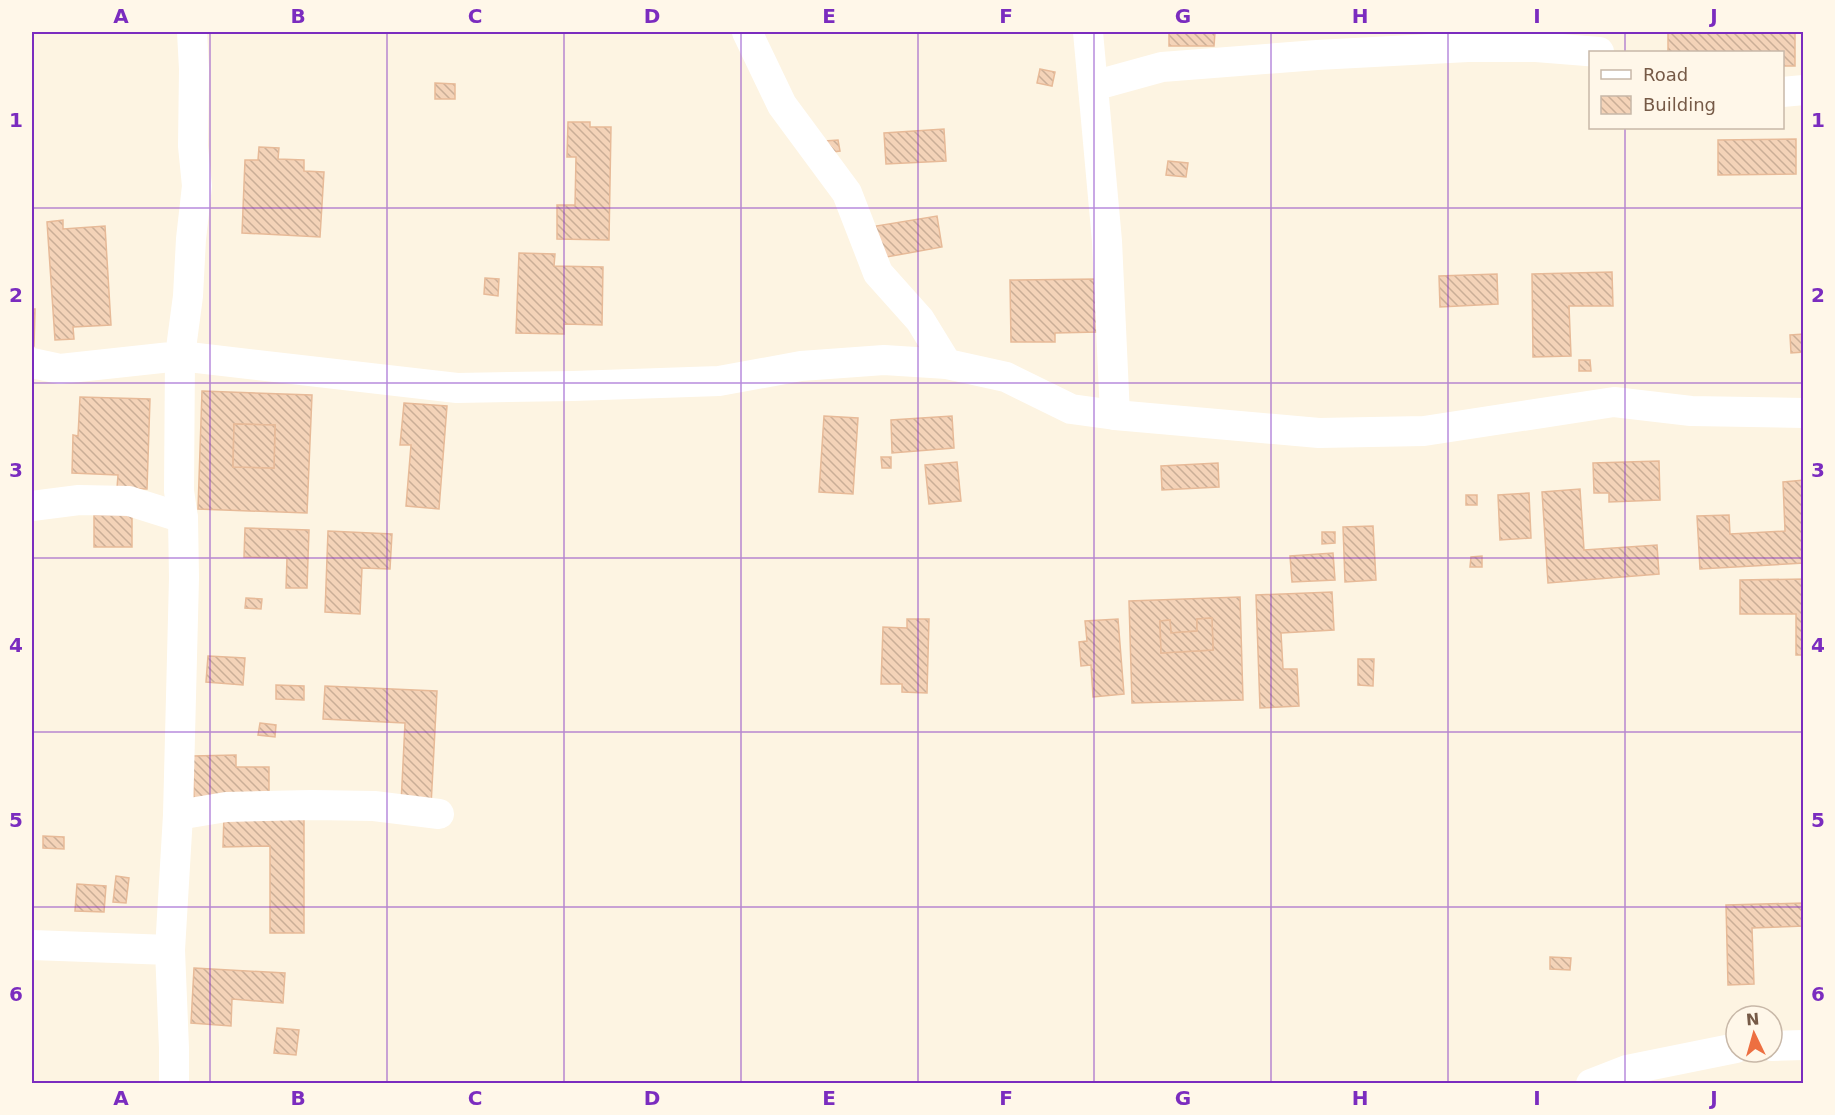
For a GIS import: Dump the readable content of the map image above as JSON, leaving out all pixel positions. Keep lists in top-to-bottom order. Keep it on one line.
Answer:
{"legend":["Road","Building"],"north":"top","grid":{"columns":["A","B","C","D","E","F","G","H","I","J"],"rows":["1","2","3","4","5","6"]}}
